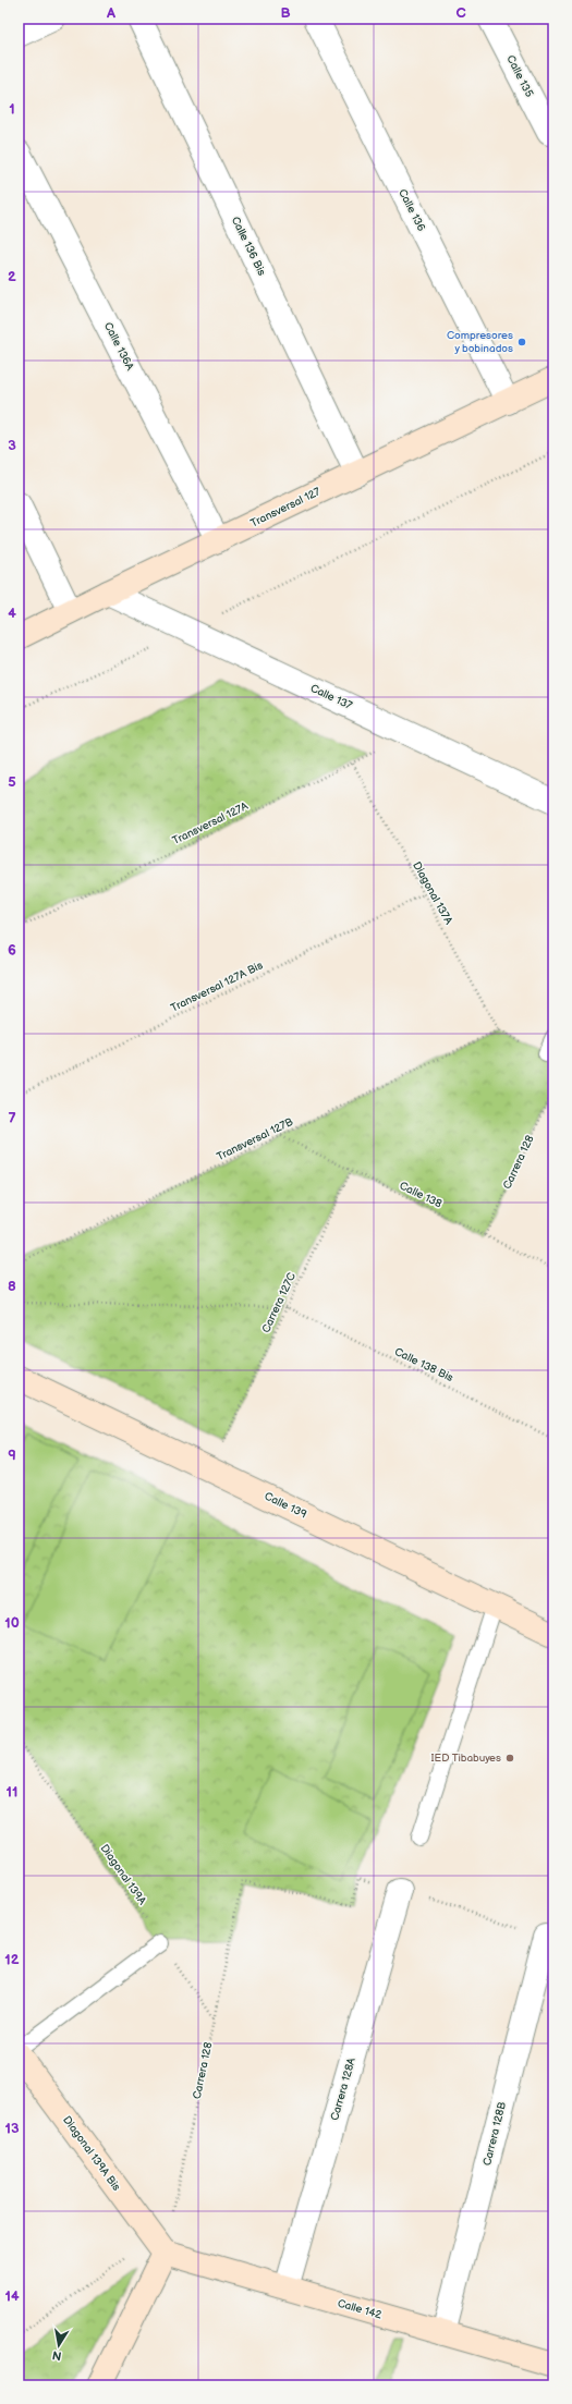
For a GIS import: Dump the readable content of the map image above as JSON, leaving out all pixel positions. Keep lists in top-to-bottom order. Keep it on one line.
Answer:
{"streets":{"main road":["Transversal 127","Calle 139","Diagonal 139A Bis","Calle 142"],"street":["Calle 135","Calle 136","Calle 136 Bis","Calle 136A","Calle 137","Carrera 128A","Carrera 128B"],"path":["Transversal 127A","Diagonal 137A","Transversal 127A Bis","Transversal 127B","Carrera 128","Calle 138","Carrera 127C","Calle 138 Bis","Diagonal 139A"]},"crossings":[["Calle 136","Transversal 127"],["Calle 136 Bis","Transversal 127"],["Calle 136A","Transversal 127"],["Transversal 127","Calle 137"],["Calle 137","Transversal 127A"],["Transversal 127A","Diagonal 137A"],["Diagonal 137A","Transversal 127A Bis"],["Diagonal 137A","Transversal 127B"],["Transversal 127B","Calle 138"],["Carrera 128","Calle 138"],["Carrera 128","Diagonal 139A"],["Carrera 128","Carrera 128A"],["Carrera 128","Diagonal 139A Bis"],["Carrera 128","Calle 142"],["Calle 138","Carrera 127C"],["Carrera 127C","Calle 138 Bis"],["Carrera 128A","Calle 142"],["Carrera 128B","Calle 142"],["Diagonal 139A Bis","Calle 142"]],"places":["Compresores y bobinados","IED Tibabuyes"],"north":"bottom","grid":{"columns":["A","B","C"],"rows":["1","2","3","4","5","6","7","8","9","10","11","12","13","14"]}}
